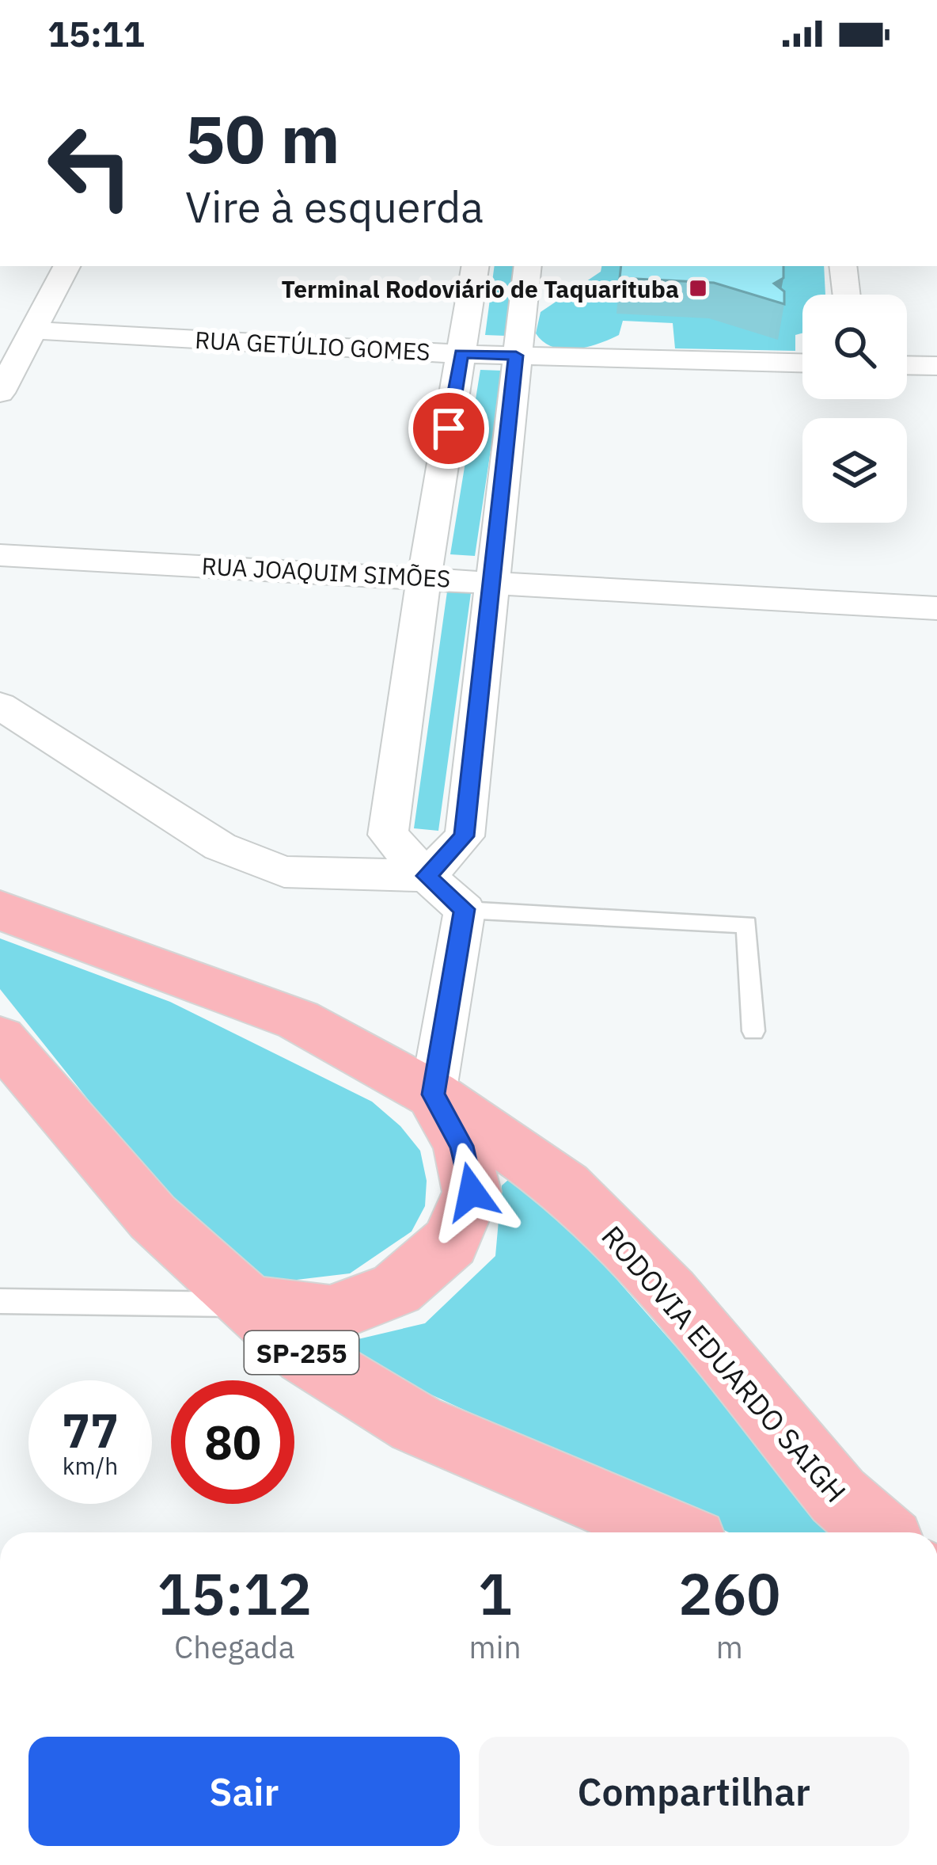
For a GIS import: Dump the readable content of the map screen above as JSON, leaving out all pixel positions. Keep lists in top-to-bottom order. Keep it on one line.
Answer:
{"streets":{"highway":["SP-255","RODOVIA EDUARDO SAIGH"],"street":["RUA GETÚLIO GOMES","RUA JOAQUIM SIMÕES"]},"places":{"transit":["Terminal Rodoviário de Taquarituba"]},"page":{"status":"15:11","turn":["50 m","Vire à esquerda"],"speed":"77 km/h","limit":"80","eta":["15:12","Chegada","1","min","260","m"],"buttons":["Sair","Compartilhar"]}}
